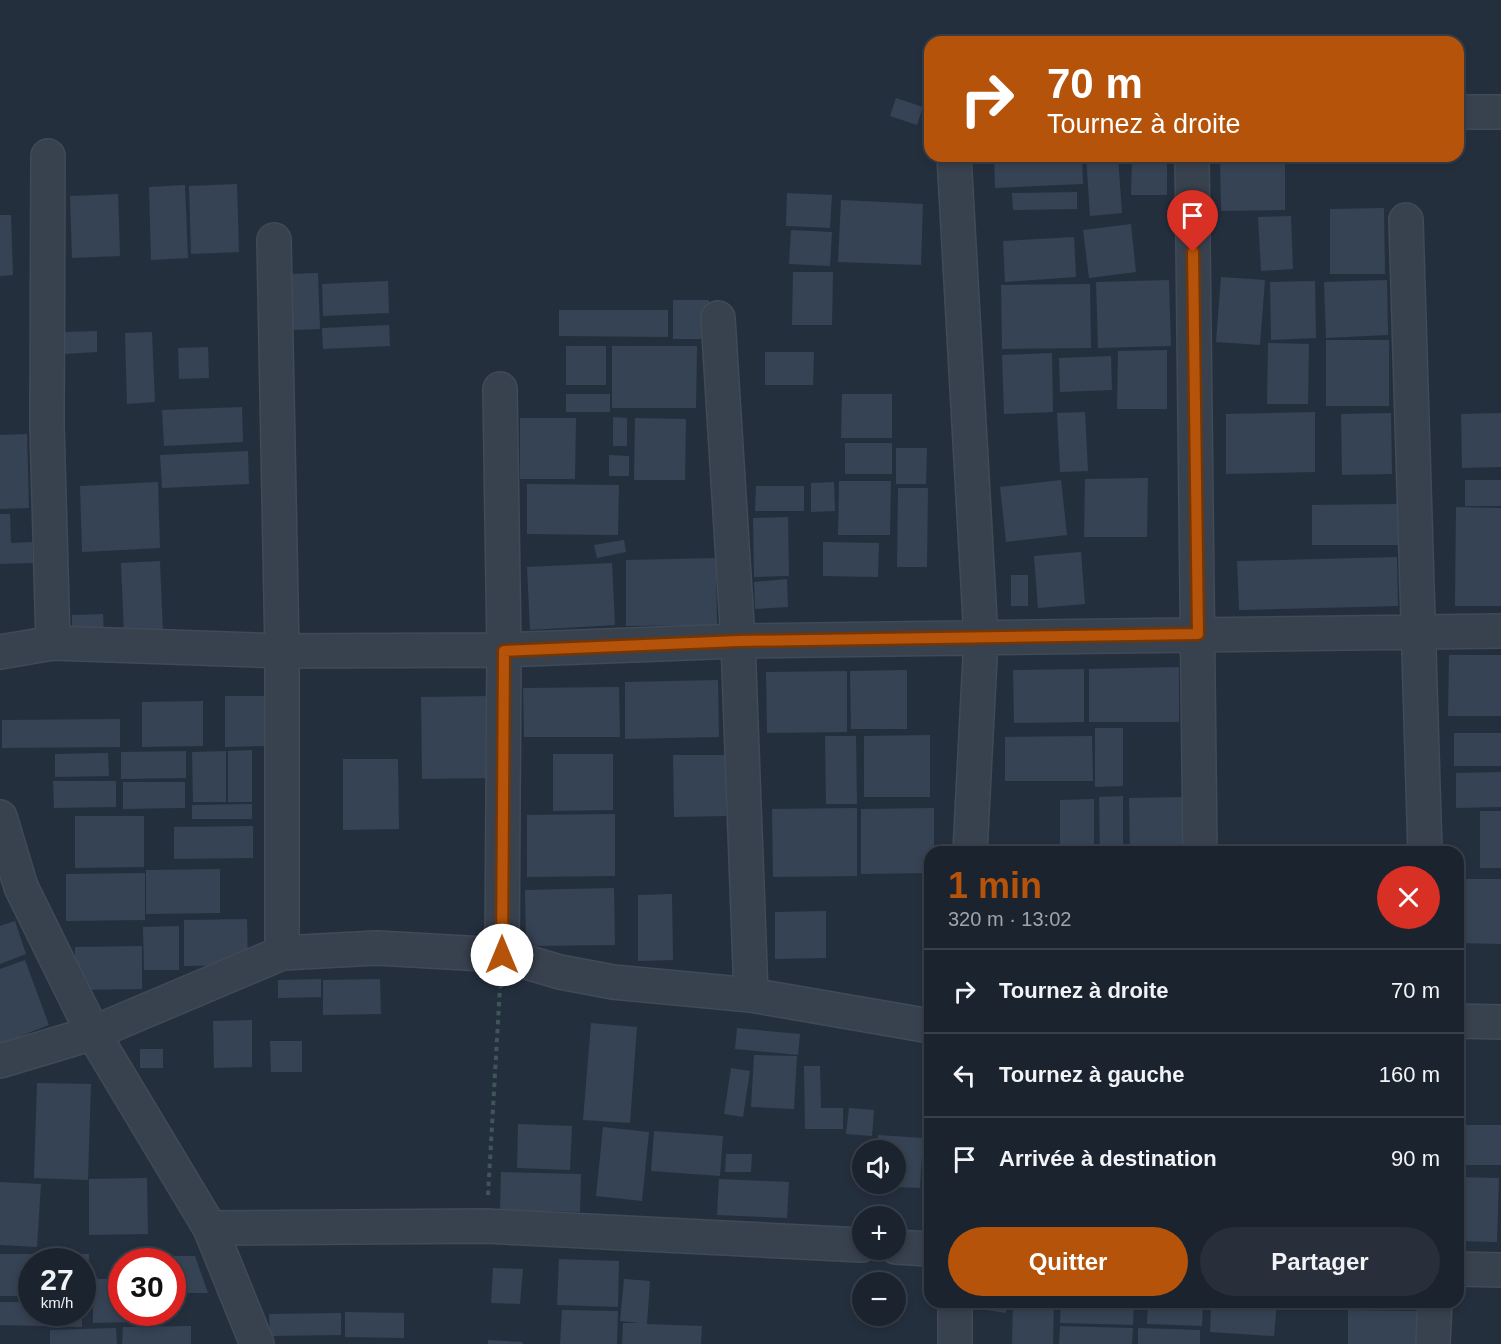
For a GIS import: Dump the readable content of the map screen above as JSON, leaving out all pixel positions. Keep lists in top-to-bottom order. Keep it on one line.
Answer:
{"page":{"turn":["70 m","Tournez à droite"],"heading":["1 min","320 m · 13:02"],"list":[{"name":"Tournez à droite","value":"70 m"},{"name":"Tournez à gauche","value":"160 m"},{"name":"Arrivée à destination","value":"90 m"}],"map_buttons":["+","−"],"buttons":["Quitter","Partager"],"speed":"27 km/h","limit":"30"}}
